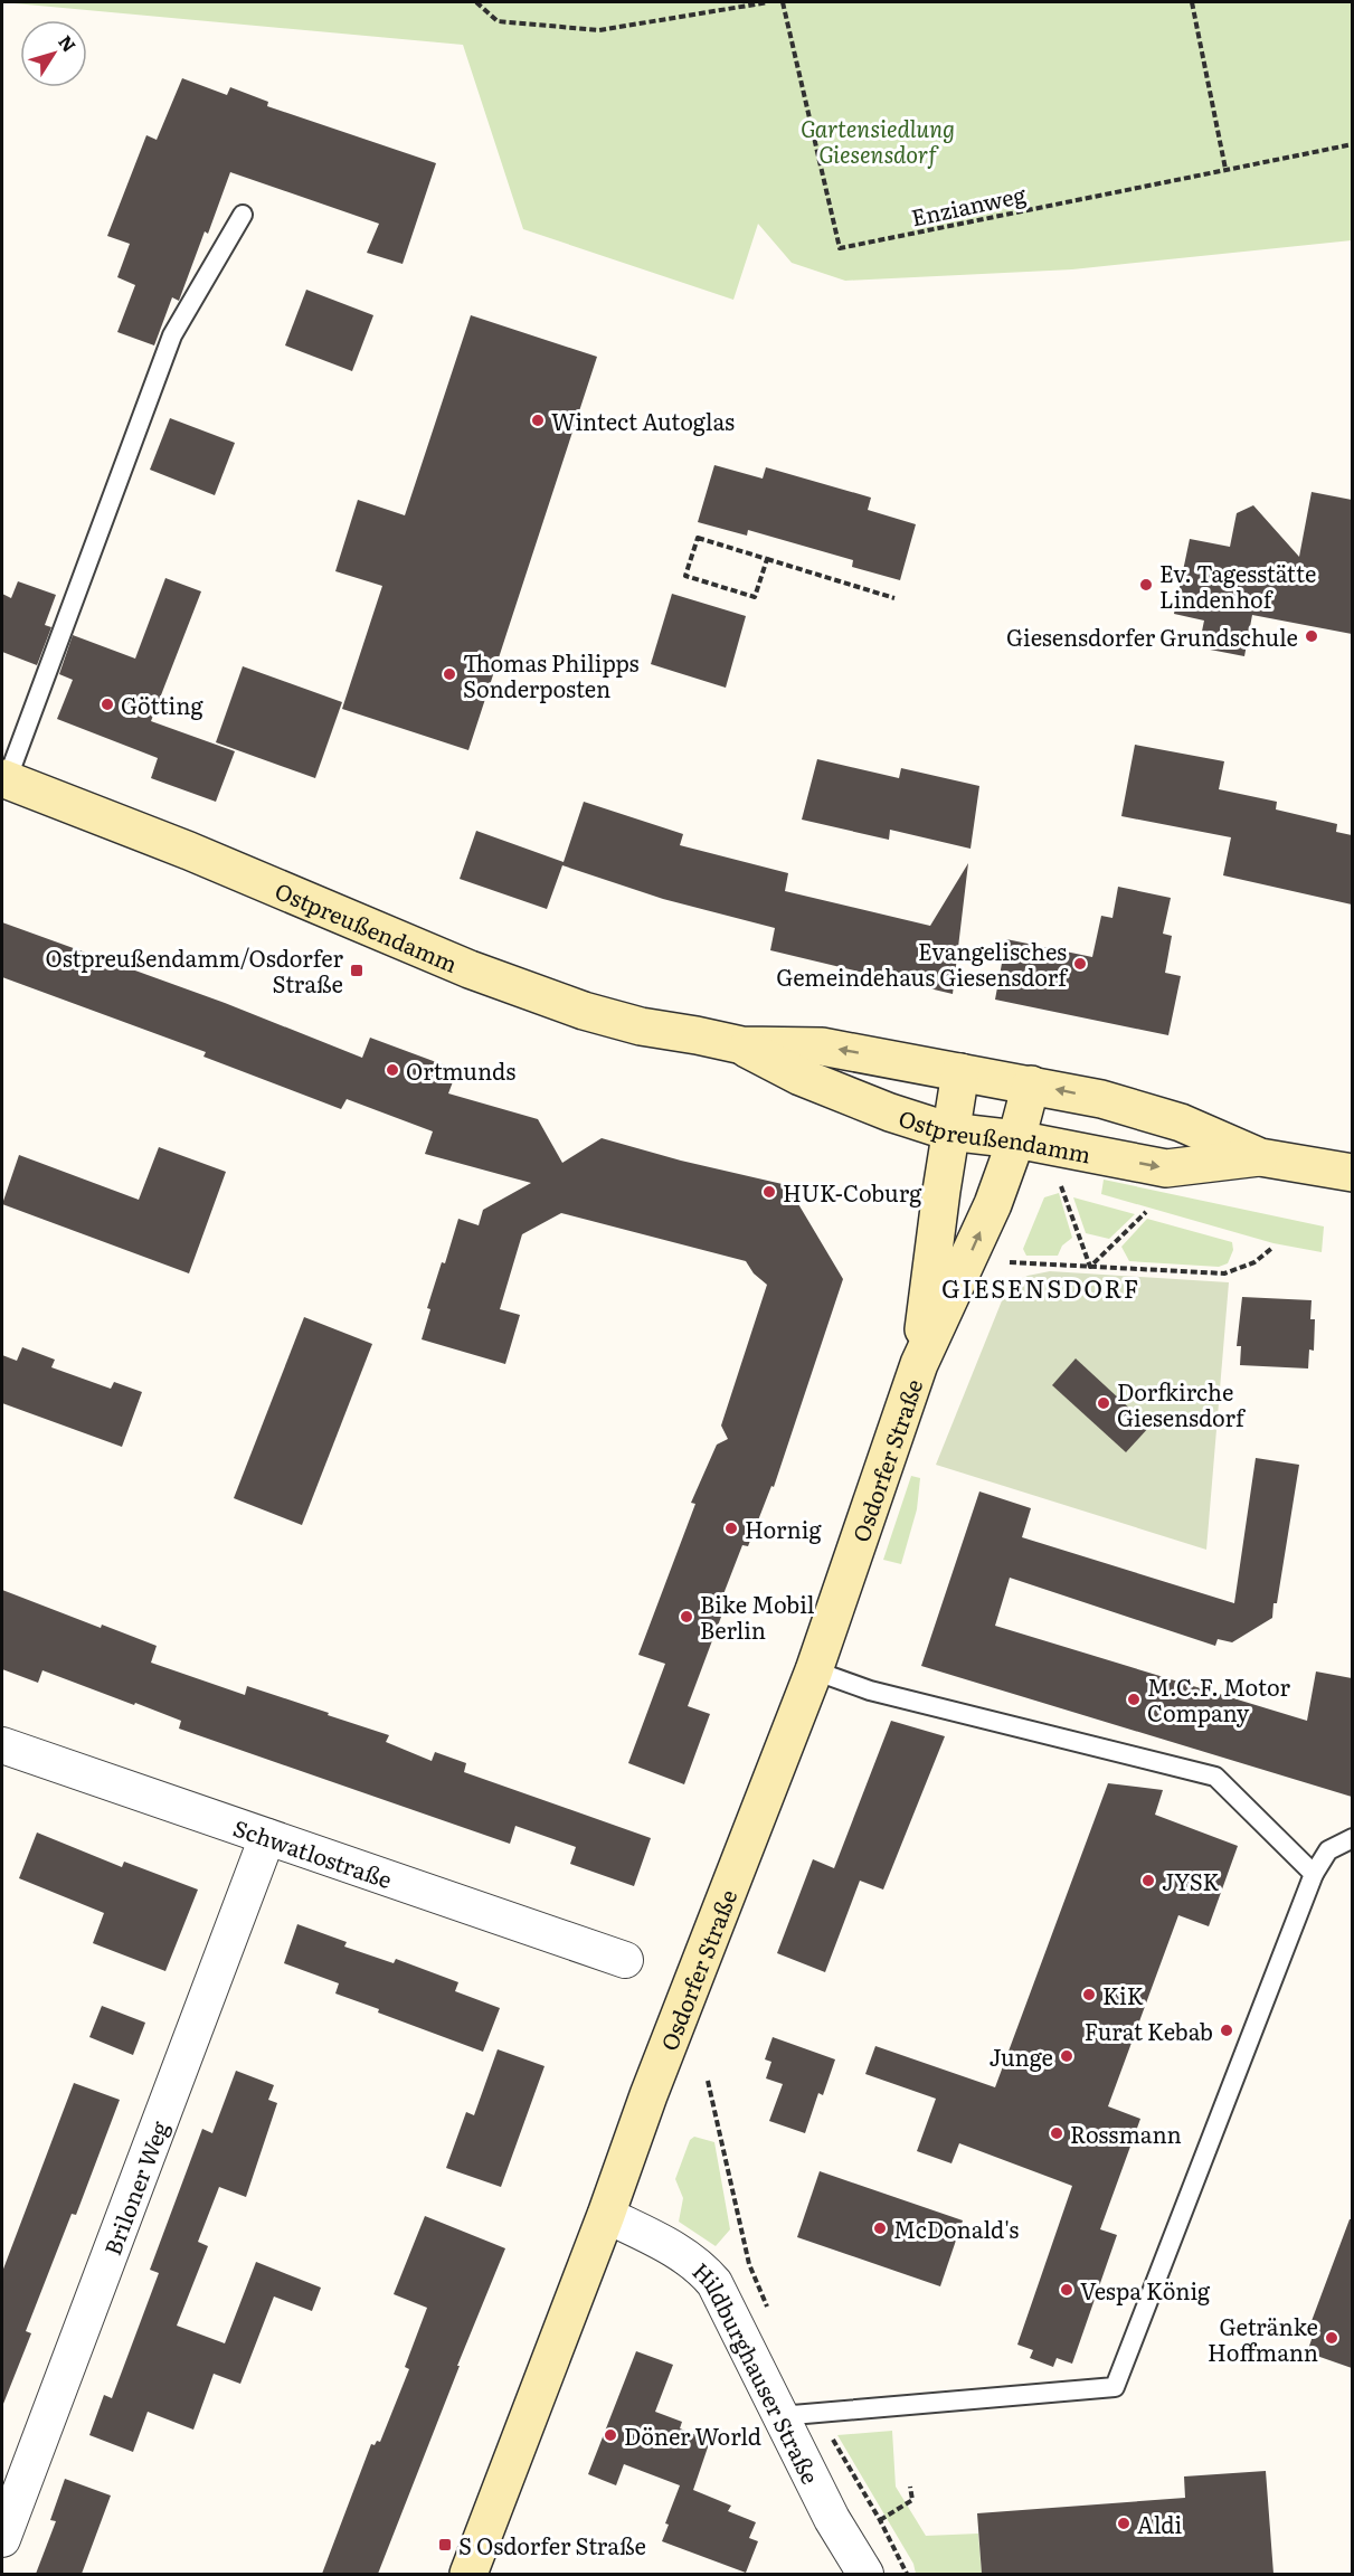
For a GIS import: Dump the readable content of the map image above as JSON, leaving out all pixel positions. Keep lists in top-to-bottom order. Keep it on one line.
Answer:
{"streets":{"main road":["Ostpreußendamm","Osdorfer Straße"],"street":["Schwatlostraße","Briloner Weg","Hildburghauser Straße"],"path":["Enzianweg"]},"crossings":[["Ostpreußendamm","Osdorfer Straße"],["Osdorfer Straße","Hildburghauser Straße"],["Schwatlostraße","Briloner Weg"]],"districts":["GIESENSDORF"],"parks":["Gartensiedlung Giesensdorf"],"places":{"other":["Wintect Autoglas","Ev. Tagesstätte Lindenhof","Giesensdorfer Grundschule","Thomas Philipps Sonderposten","Götting","Evangelisches Gemeindehaus Giesensdorf","Ortmunds","HUK-Coburg","Dorfkirche Giesensdorf","Hornig","Bike Mobil Berlin","M.C.F. Motor Company","JYSK","KiK","Furat Kebab","Junge","Rossmann","McDonald's","Vespa König","Getränke Hoffmann","Döner World","Aldi"],"transit":["Ostpreußendamm/Osdorfer Straße","S Osdorfer Straße"]},"north":"top right"}
